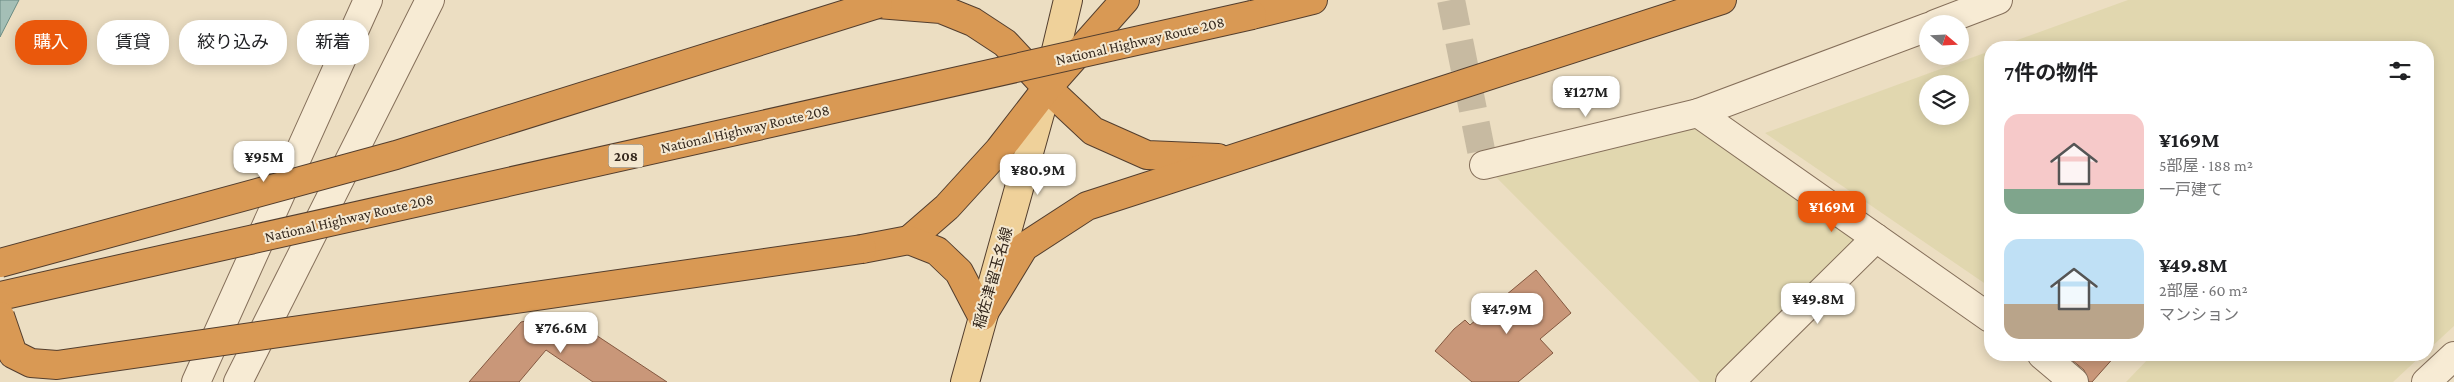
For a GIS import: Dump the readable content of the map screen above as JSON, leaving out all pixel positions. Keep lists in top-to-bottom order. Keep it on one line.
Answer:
{"streets":{"highway":["National Highway Route 208","208"],"main road":["稲佐津留玉名線"]},"north":"right","page":{"chip":["購入","賃貸","絞り込み","新着"],"heading":"7件の物件","price":["¥127M","¥95M","¥80.9M","¥169M","¥49.8M","¥47.9M","¥76.6M"],"list":[{"name":"¥169M","note":"5部屋 · 188 m² · 一戸建て"},{"name":"¥49.8M","note":"2部屋 · 60 m² · マンション"}]}}
